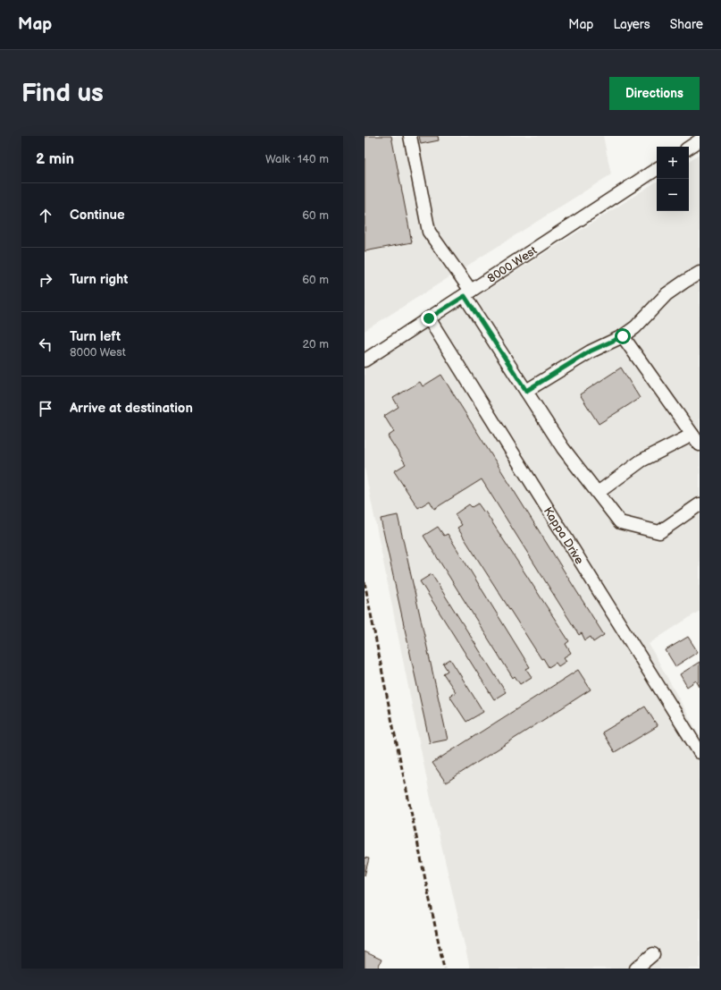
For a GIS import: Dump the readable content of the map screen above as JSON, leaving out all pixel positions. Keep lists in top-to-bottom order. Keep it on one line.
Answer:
{"streets":{"street":["8000 West","Kappa Drive"]},"crossings":[["8000 West","Kappa Drive"]],"page":{"header":"Map","nav":["Map","Layers","Share"],"buttons":"Directions","title":"Find us","heading":["2 min","Walk · 140 m"],"map_buttons":["+","−"],"list":[["Continue","60 m"],["Turn right","60 m"],["Turn left","8000 West","20 m"],"Arrive at destination"]}}
